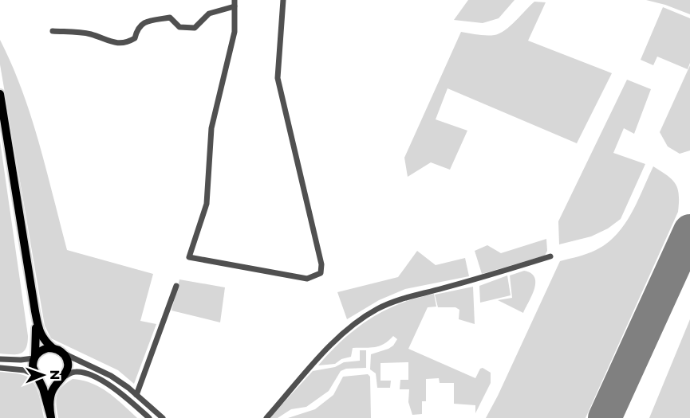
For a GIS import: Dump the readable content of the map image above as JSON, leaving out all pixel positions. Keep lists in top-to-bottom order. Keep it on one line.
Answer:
{"north":"right"}
